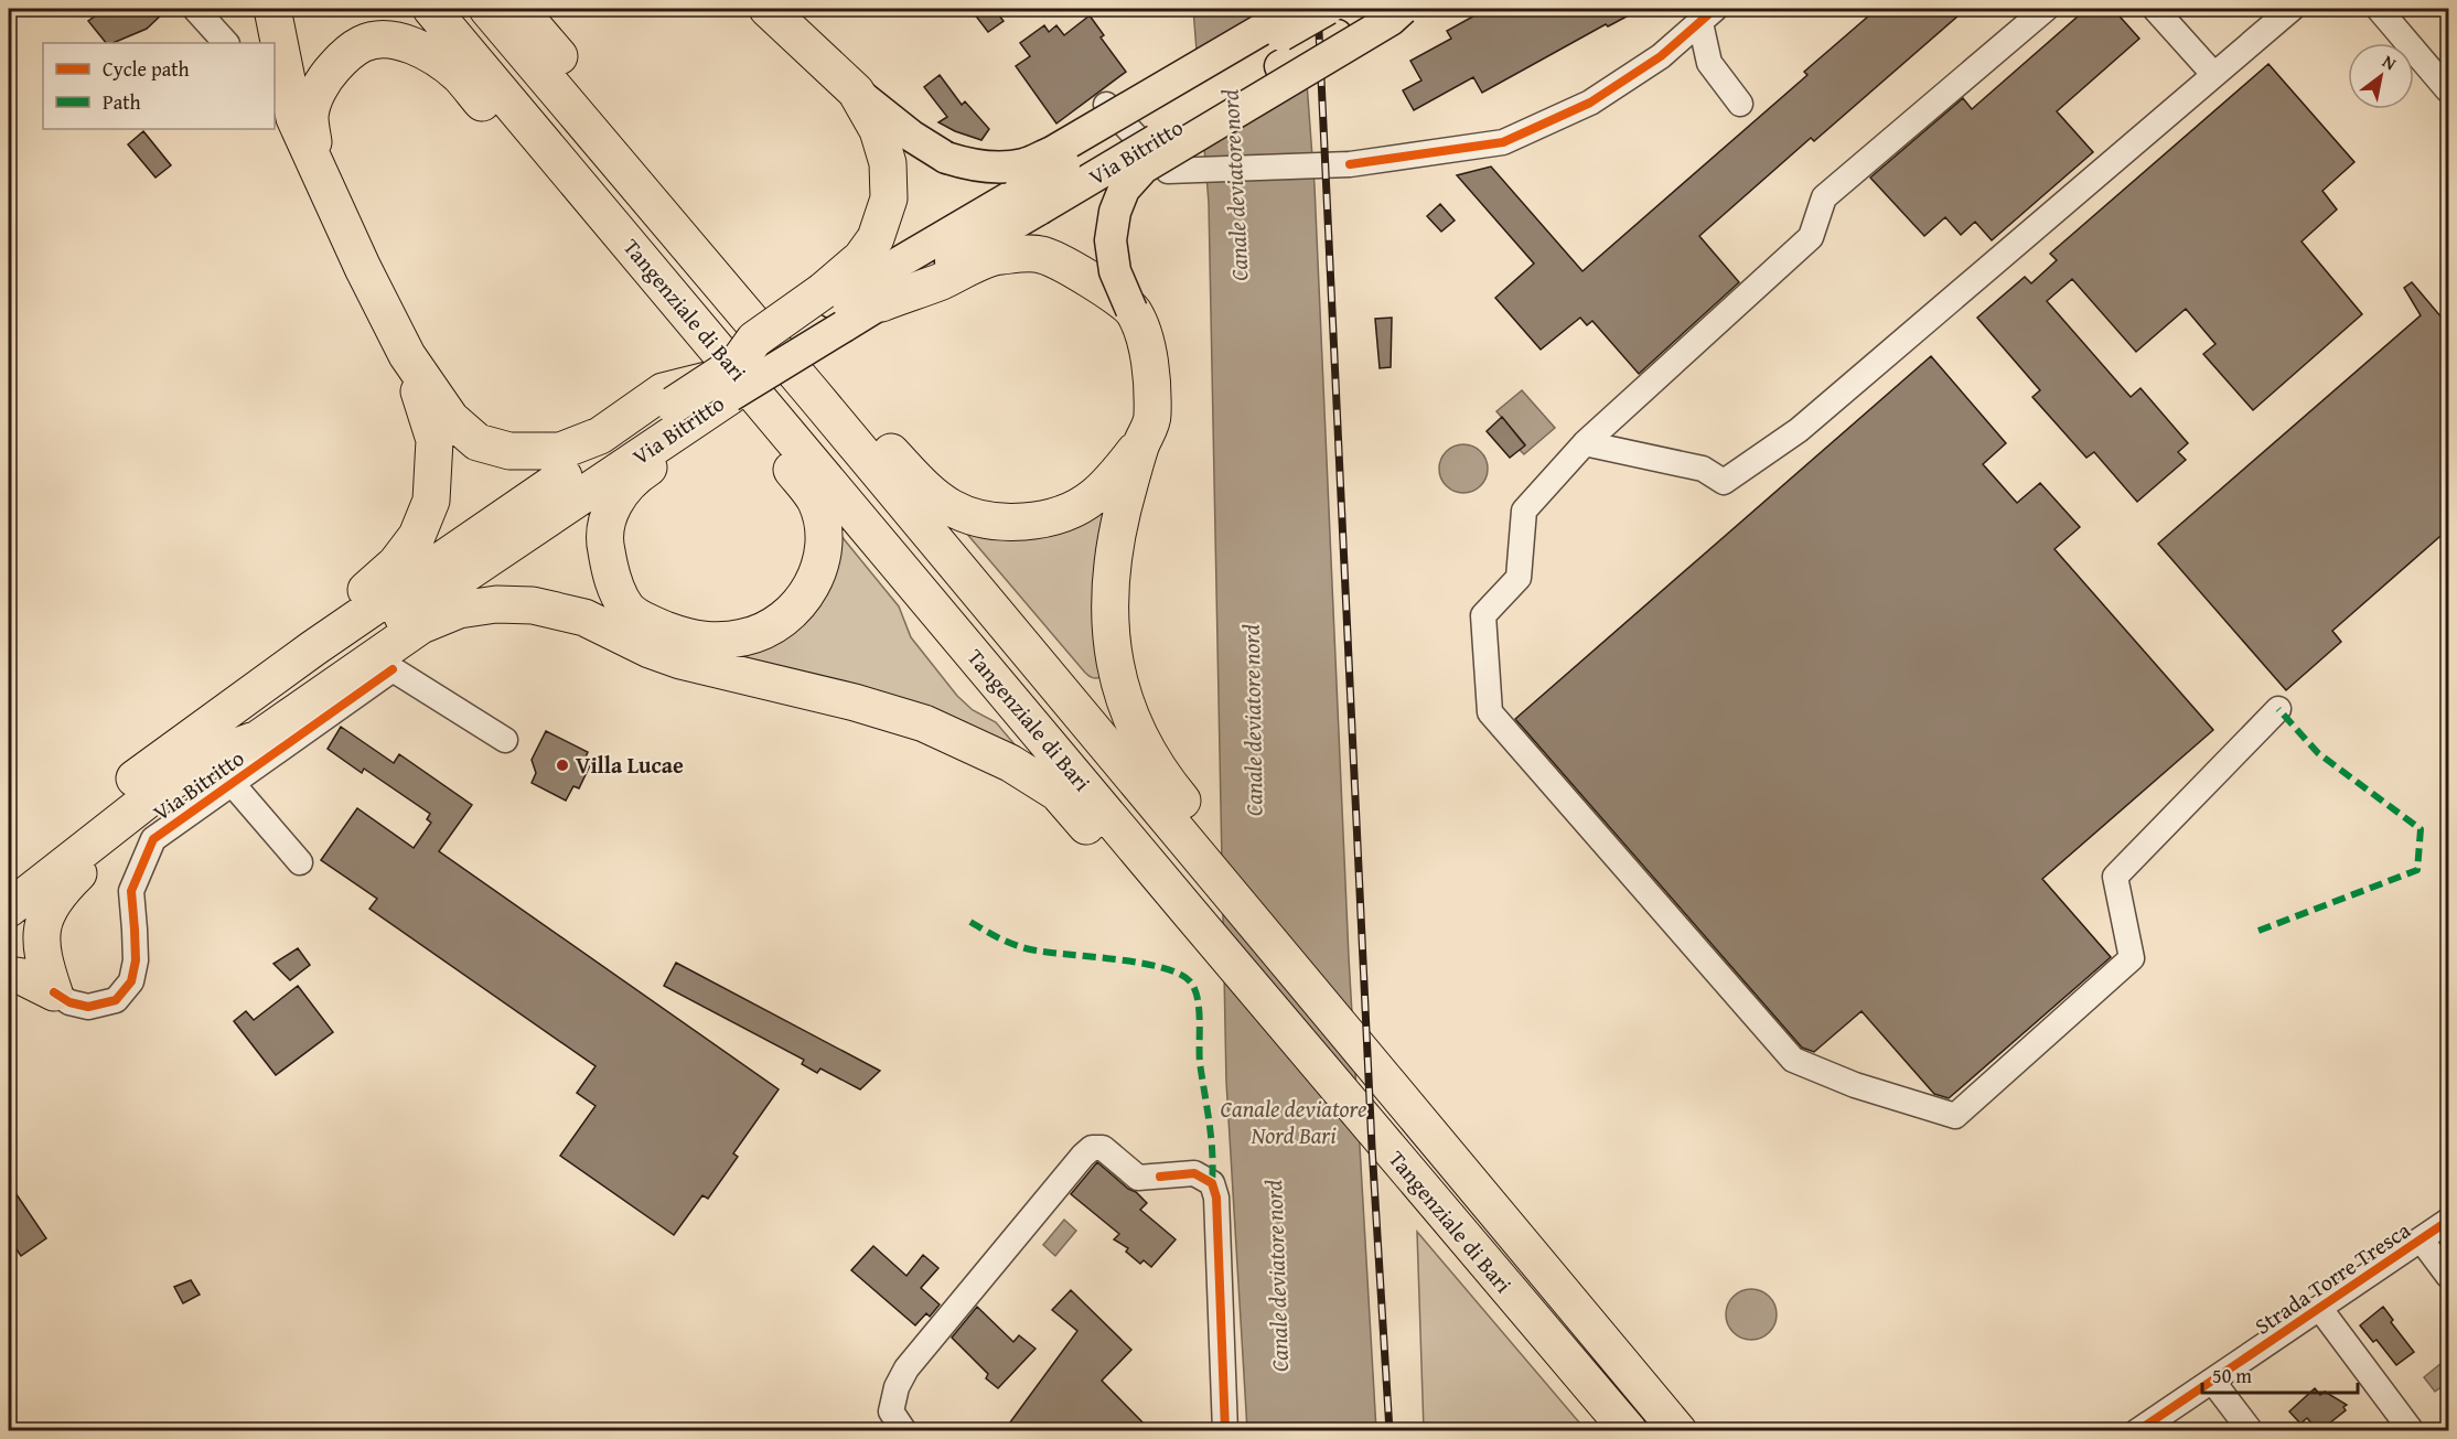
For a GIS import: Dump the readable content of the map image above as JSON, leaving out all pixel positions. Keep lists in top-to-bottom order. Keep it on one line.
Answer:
{"streets":{"highway":["Via Bitritto","Tangenziale di Bari"],"street":["Strada Torre Tresca"]},"crossings":[["Via Bitritto","Tangenziale di Bari"]],"water":["Canale deviatore nord","Canale deviatore Nord Bari"],"places":["Villa Lucae"],"legend":["Cycle path","Path"],"scale_bar":"50 m","north":"top right"}
